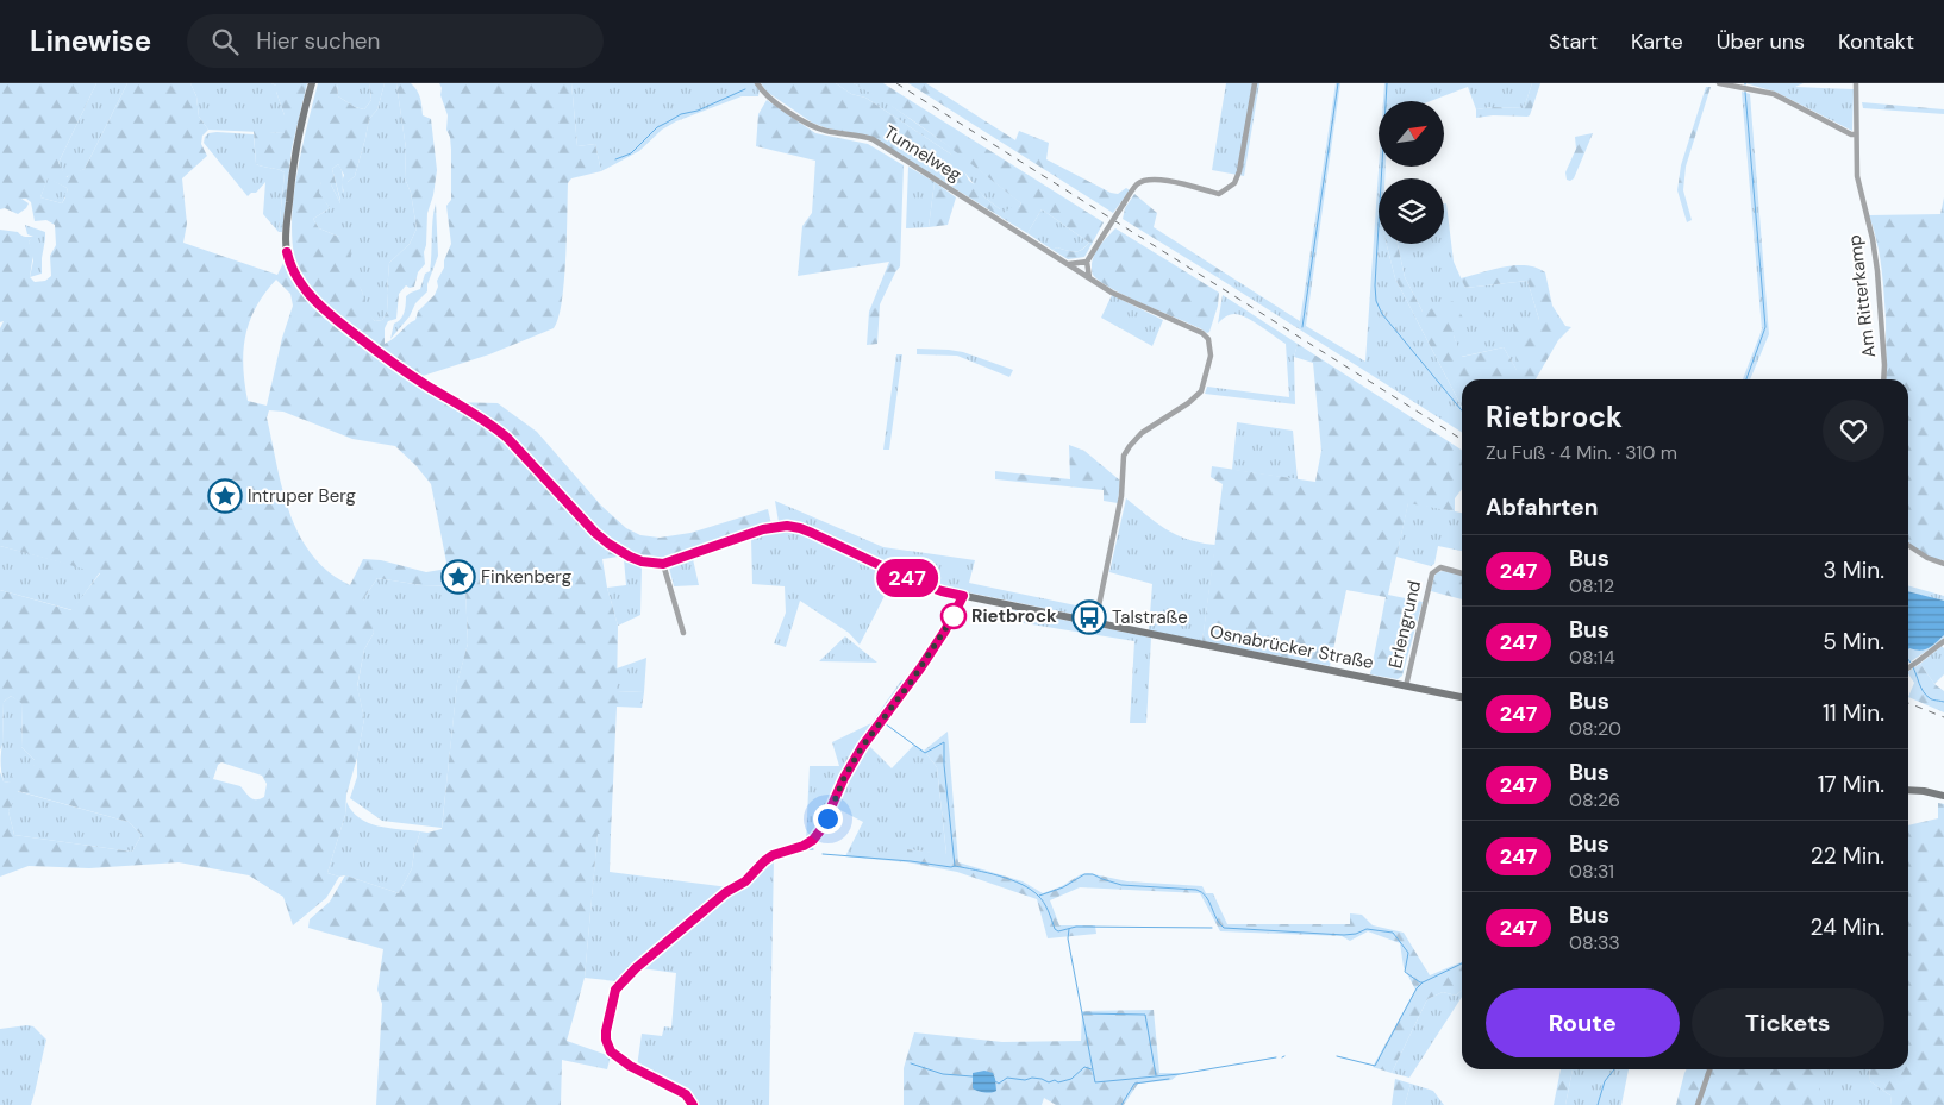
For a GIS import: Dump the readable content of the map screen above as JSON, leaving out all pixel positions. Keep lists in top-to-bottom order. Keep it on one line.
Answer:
{"streets":{"main road":["Osnabrücker Straße"],"street":["Tunnelweg","Am Ritterkamp","Erlengrund"]},"crossings":[["Erlengrund","Osnabrücker Straße"]],"places":{"place":["Intruper Berg","Finkenberg"],"other":["Rietbrock"],"bus stop":["Talstraße"]},"lines":["bus line 247"],"north":"top right","page":{"header":"Linewise","search":"Hier suchen","nav":["Start","Karte","Über uns","Kontakt"],"on_map":"247","heading":[["Rietbrock","Zu Fuß · 4 Min. · 310 m"],"Abfahrten"],"list":[{"mark":"247","name":"Bus","note":"08:12","value":"3 Min."},{"mark":"247","name":"Bus","note":"08:14","value":"5 Min."},{"mark":"247","name":"Bus","note":"08:20","value":"11 Min."},{"mark":"247","name":"Bus","note":"08:26","value":"17 Min."},{"mark":"247","name":"Bus","note":"08:31","value":"22 Min."},{"mark":"247","name":"Bus","note":"08:33","value":"24 Min."}],"buttons":["Route","Tickets"]}}
